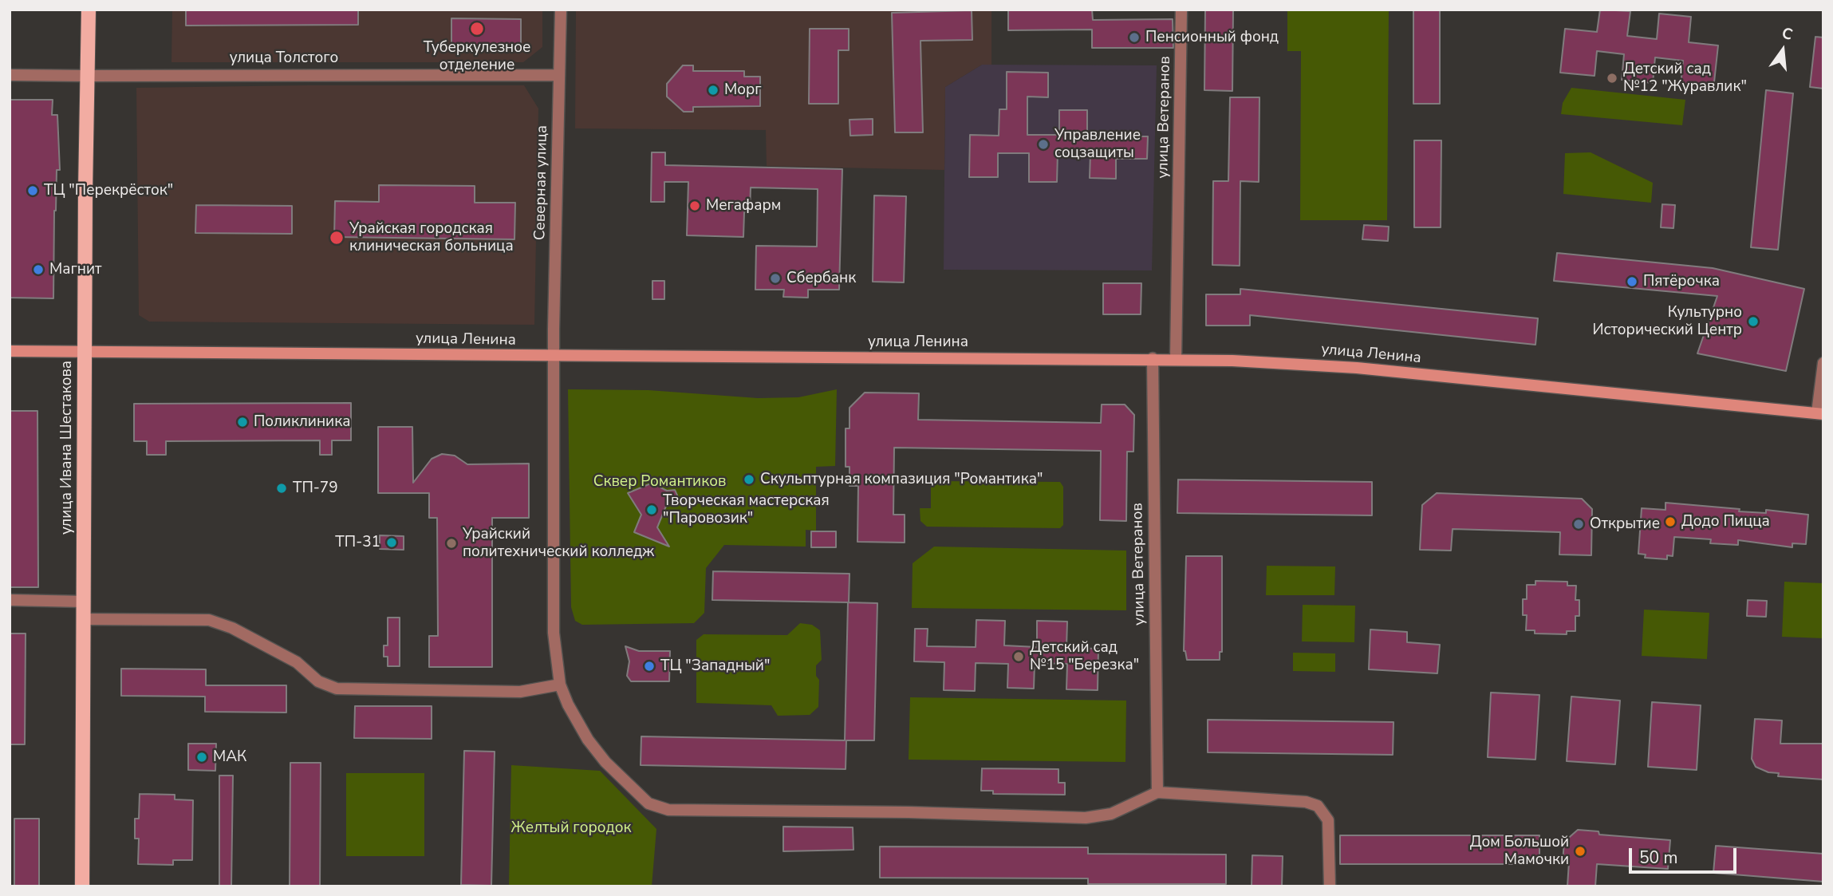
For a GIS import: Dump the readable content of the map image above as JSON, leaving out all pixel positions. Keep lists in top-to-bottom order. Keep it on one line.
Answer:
{"streets":{"main road":["улица Ленина","улица Ивана Шестакова"],"street":["улица Толстого","улица Ветеранов","Северная улица"]},"crossings":[["улица Толстого","Северная улица"],["улица Толстого","улица Ивана Шестакова"],["улица Ветеранов","Северная улица"],["улица Ветеранов","улица Ленина"],["Северная улица","улица Ленина"],["улица Ленина","улица Ивана Шестакова"]],"parks":["Сквер Романтиков","Желтый городок"],"places":["Туберкулезное отделение","Пенсионный фонд","Детский сад №12 \"Журавлик\"","Морг","Управление соцзащиты","ТЦ \"Перекрёсток\"","Мегафарм","Урайская городская клиническая больница","Магнит","Сбербанк","Пятёрочка","Культурно Исторический Центр","Поликлиника","Скульптурная компазиция \"Романтика\"","ТП-79","Творческая мастерская \"Паровозик\"","Додо Пицца","Открытие","ТП-31","Урайский политехнический колледж","Детский сад №15 \"Березка\"","ТЦ \"Западный\"","МАК","Дом Большой Мамочки"],"scale_bar":"50 m","north":"top"}
